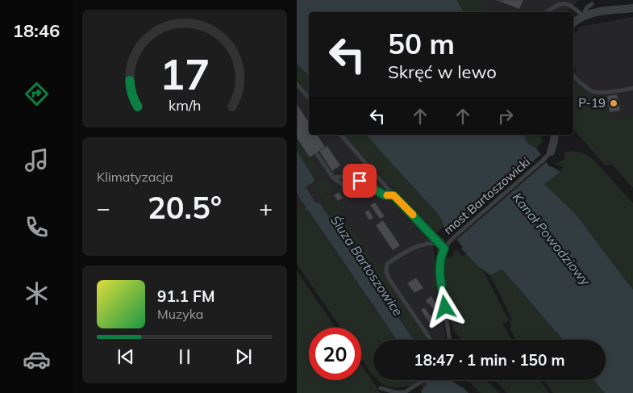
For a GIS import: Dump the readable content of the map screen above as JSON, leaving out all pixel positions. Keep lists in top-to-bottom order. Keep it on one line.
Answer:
{"streets":{"lane":["most Bartoszowicki"]},"water":["Kanał Powodziowy","Śluza Bartoszowice"],"places":["P-19"],"page":{"tabs":"18:46","turn":["50 m","Skręć w lewo"],"tile":"Klimatyzacja","heat":["−","20.5°","+"],"song":["91.1 FM","Muzyka"],"limit":"20","trip":"18:47 · 1 min · 150 m","gauge":["17","km/h"]}}
